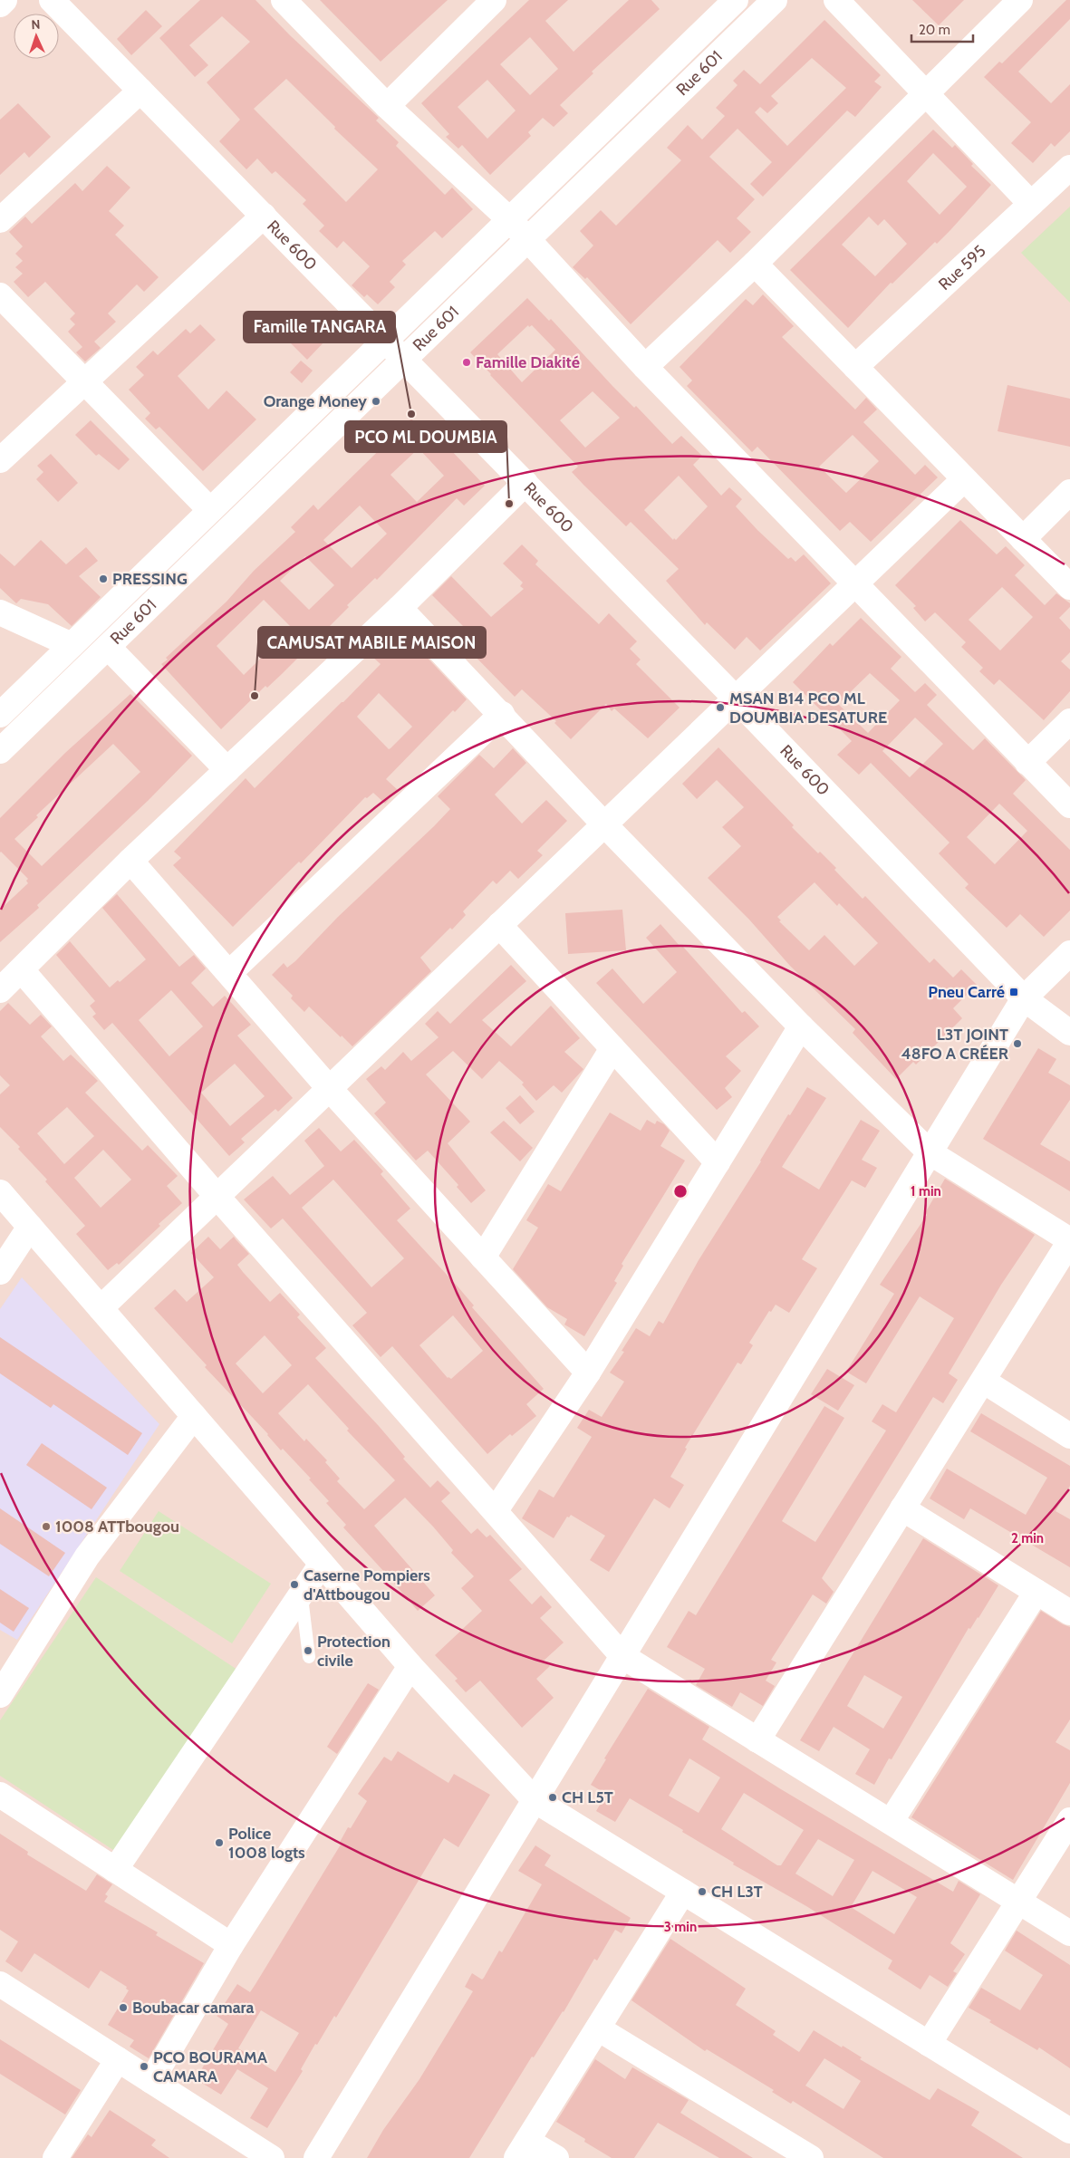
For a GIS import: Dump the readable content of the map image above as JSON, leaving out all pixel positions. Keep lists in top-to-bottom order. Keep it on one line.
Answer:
{"streets":{"street":["Rue 601","Rue 600","Rue 595"]},"crossings":[["Rue 601","Rue 600"]],"places":{"other":["Famille Diakité","Orange Money","Famille TANGARA","PCO ML DOUMBIA","PRESSING","CAMUSAT MABILE MAISON","MSAN B14 PCO ML DOUMBIA DESATURE","L3T JOINT 48FO A CRÉER","1008 ATTbougou","Caserne Pompiers d'Attbougou","Protection civile","CH L5T","Police 1008 logts","CH L3T","Boubacar camara","PCO BOURAMA CAMARA"],"transit":["Pneu Carré"]},"scale_bar":"20 m","north":"top","rings":["1 min","2 min","3 min"]}
